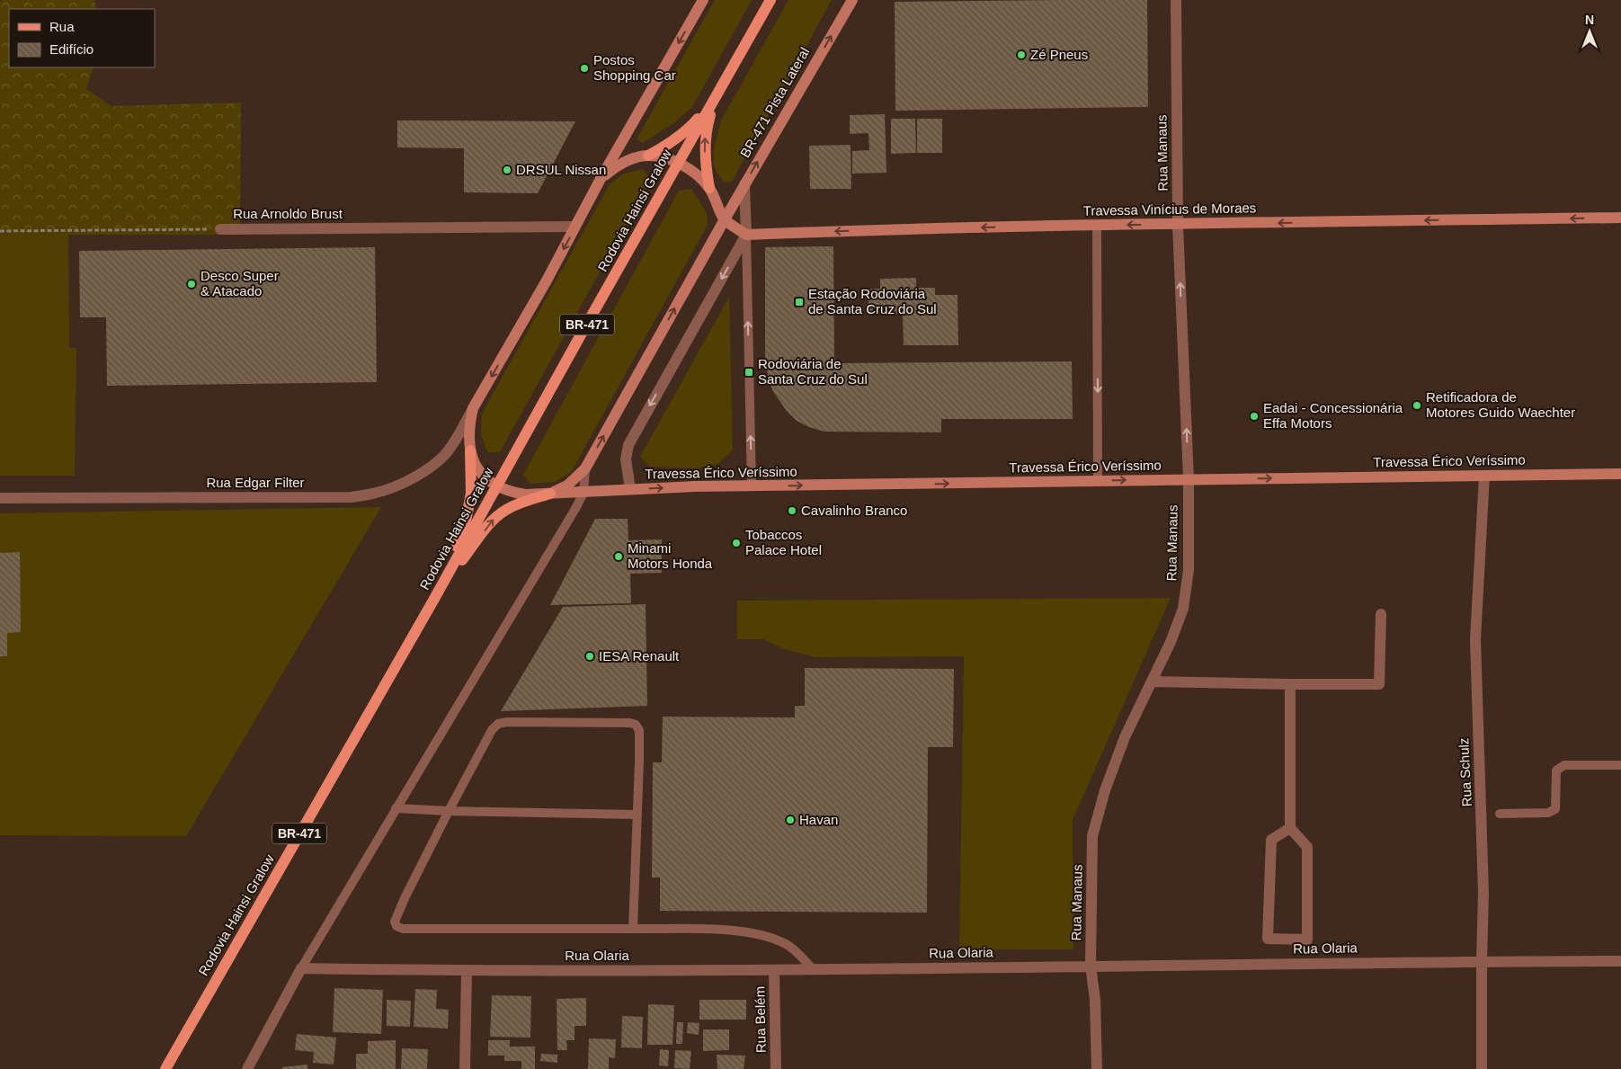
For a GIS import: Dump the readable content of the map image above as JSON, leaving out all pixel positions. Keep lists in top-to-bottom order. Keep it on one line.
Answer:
{"streets":{"main road":["Rodovia Hainsi Gralow","BR-471"],"street":["BR-471 Pista Lateral","Rua Manaus","Travessa Vinícius de Moraes","Rua Arnoldo Brust","Travessa Érico Veríssimo","Rua Edgar Filter","Rua Schulz","Rua Olaria","Rua Belém"]},"crossings":[["BR-471 Pista Lateral","Travessa Érico Veríssimo"],["Rua Manaus","Travessa Vinícius de Moraes"],["Rua Manaus","Travessa Érico Veríssimo"],["Rua Manaus","Rua Olaria"],["Rodovia Hainsi Gralow","Travessa Érico Veríssimo"],["Travessa Érico Veríssimo","Rua Schulz"],["Rua Schulz","Rua Olaria"],["Rua Olaria","Rua Belém"]],"one_way":["Travessa Vinícius de Moraes","Travessa Érico Veríssimo"],"places":{"other":["Zé Pneus","Postos Shopping Car","DRSUL Nissan","Desco Super & Atacado","Retificadora de Motores Guido Waechter","Eadai - Concessionária Effa Motors","Cavalinho Branco","Tobaccos Palace Hotel","Minami Motors Honda","IESA Renault","Havan"],"transit":["Estação Rodoviária de Santa Cruz do Sul","Rodoviária de Santa Cruz do Sul"]},"legend":["Rua","Edifício"],"north":"top"}
